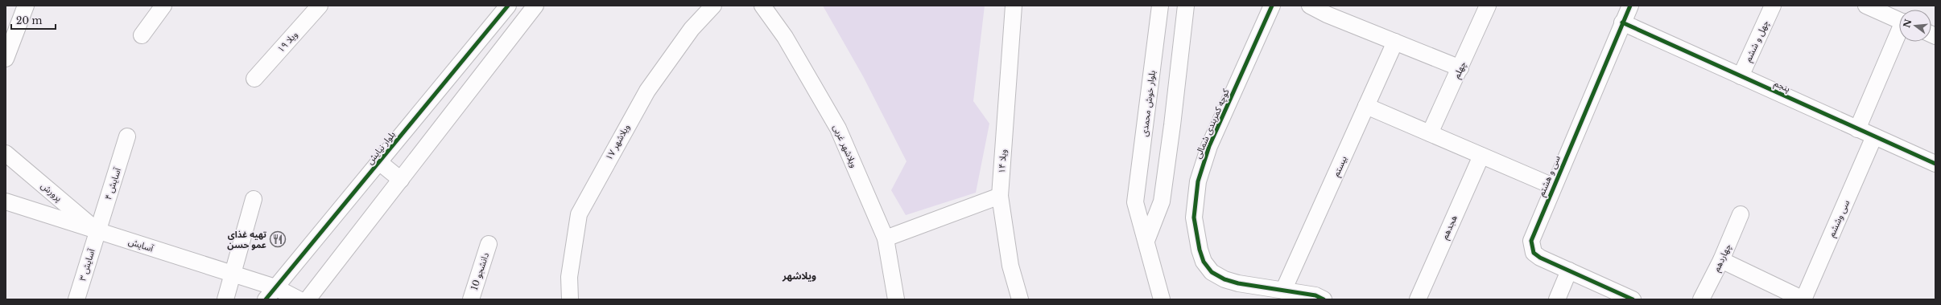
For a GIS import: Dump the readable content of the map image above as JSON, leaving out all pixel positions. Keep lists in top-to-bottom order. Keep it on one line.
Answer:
{"streets":{"street":["چهل و ششم","۱۹ ویلا","چهلم","پنجم","بلوار خوش محمدی","کوچه کمربندی شمالی","ویلاشهر ۱۷","ویلاشهر غربی","بلوار نیایش","۱۴ ویلا","بیستم","سی و هشتم","۴ آسایش","پرورش","سی وششم","هجدهم","آسایش","چهاردهم","۳ آسایش","دانشجو 10"]},"crossings":[["چهل و ششم","پنجم"],["پنجم","سی و هشتم"],["پنجم","سی وششم"],["کوچه کمربندی شمالی","بیستم"],["بلوار نیایش","آسایش"],["۴ آسایش","پرورش"],["۴ آسایش","آسایش"],["۴ آسایش","۳ آسایش"],["پرورش","آسایش"],["پرورش","۳ آسایش"],["آسایش","۳ آسایش"]],"districts":["ویلاشهر"],"places":{"restaurant":["تهیه غذای عمو حسن"]},"scale_bar":"20 m","north":"left"}
